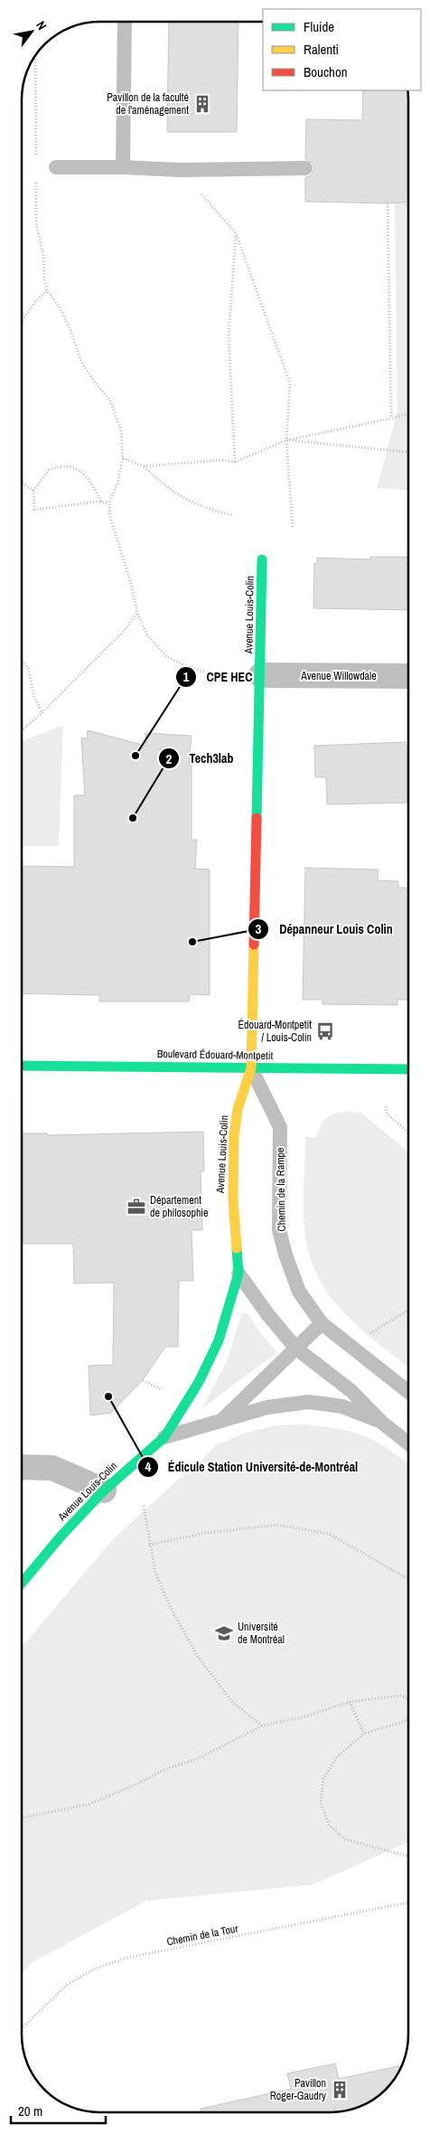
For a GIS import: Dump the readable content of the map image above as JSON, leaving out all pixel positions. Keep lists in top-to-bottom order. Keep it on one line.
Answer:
{"streets":{"street":["Avenue Louis-Colin","Avenue Willowdale","Boulevard Édouard-Montpetit"],"lane":["Chemin de la Rampe"],"path":["Chemin de la Tour"]},"crossings":[["Avenue Louis-Colin","Avenue Willowdale"],["Avenue Louis-Colin","Boulevard Édouard-Montpetit"],["Avenue Louis-Colin","Chemin de la Rampe"],["Boulevard Édouard-Montpetit","Chemin de la Rampe"]],"places":{"building":["Pavillon de la faculté de l'aménagement","Pavillon Roger-Gaudry"],"other":["CPE HEC","Tech3lab","Dépanneur Louis Colin","Édicule Station Université-de-Montréal"],"bus stop":["Édouard-Montpetit / Louis-Colin"],"office":["Département de philosophie"],"school or university":["Université de Montréal"]},"legend":["Fluide","Ralenti","Bouchon"],"scale_bar":"20 m","north":"top right"}
